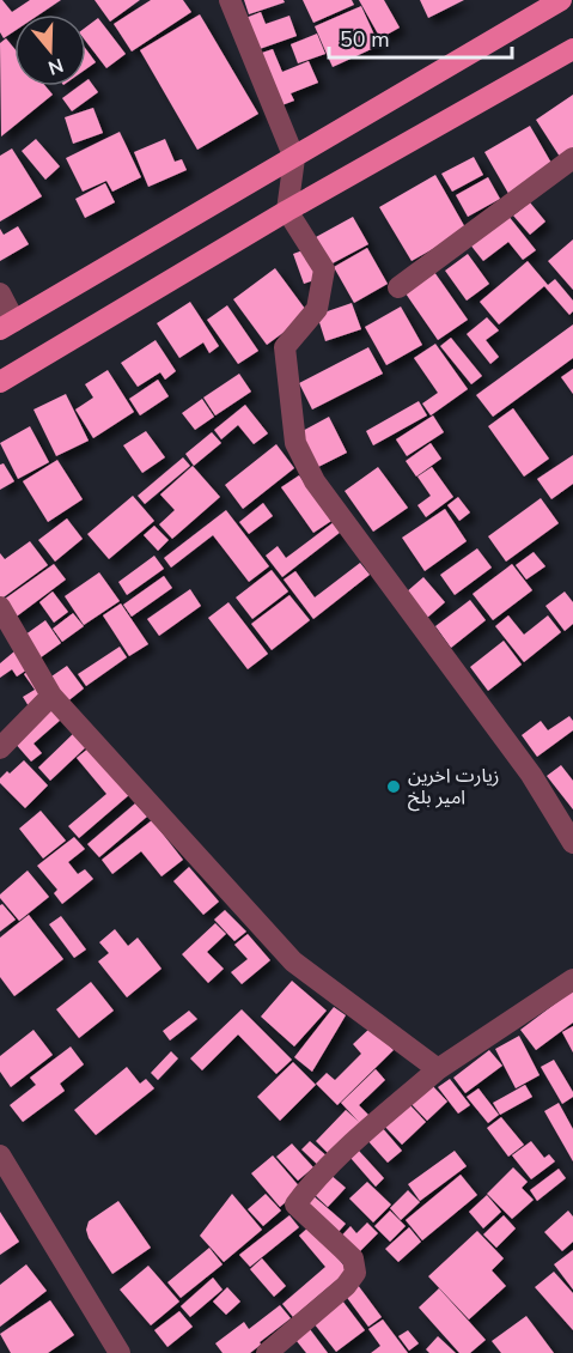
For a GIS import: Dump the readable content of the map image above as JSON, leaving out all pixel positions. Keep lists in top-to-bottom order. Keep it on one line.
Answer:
{"places":["زیارت اخرین امیر بلخ"],"scale_bar":"50 m","north":"bottom"}
